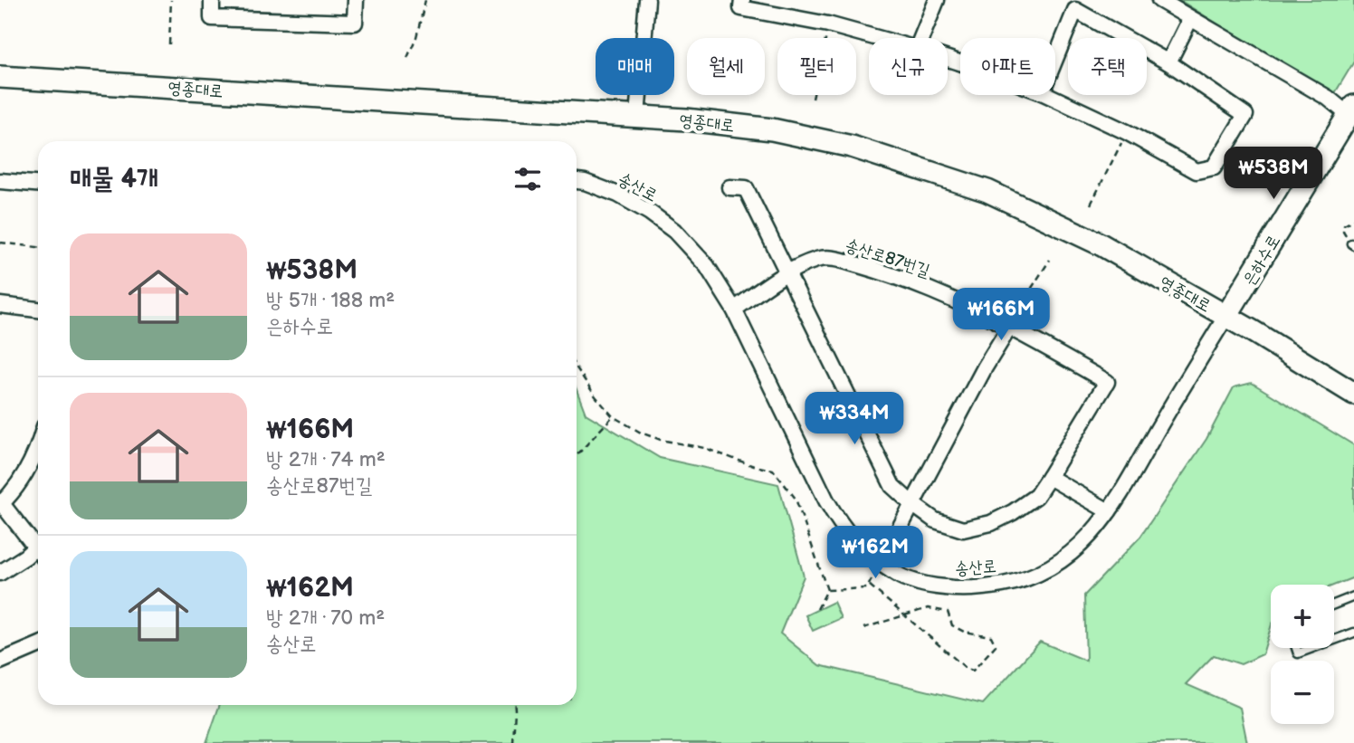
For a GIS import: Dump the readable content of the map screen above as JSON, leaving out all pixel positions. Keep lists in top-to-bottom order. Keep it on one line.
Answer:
{"streets":{"street":["영종대로","송산로","송산로87번길","은하수로"]},"crossings":[["영종대로","송산로"],["영종대로","은하수로"],["송산로","송산로87번길"],["송산로","은하수로"]],"page":{"chip":["매매","월세","필터","신규","아파트","주택"],"heading":"매물 4개","price":["₩538M","₩166M","₩334M","₩162M"],"list":[{"name":"₩538M","note":"방 5개 · 188 m² · 은하수로"},{"name":"₩166M","note":"방 2개 · 74 m² · 송산로87번길"},{"name":"₩162M","note":"방 2개 · 70 m² · 송산로"}],"map_buttons":["+","−"]}}
